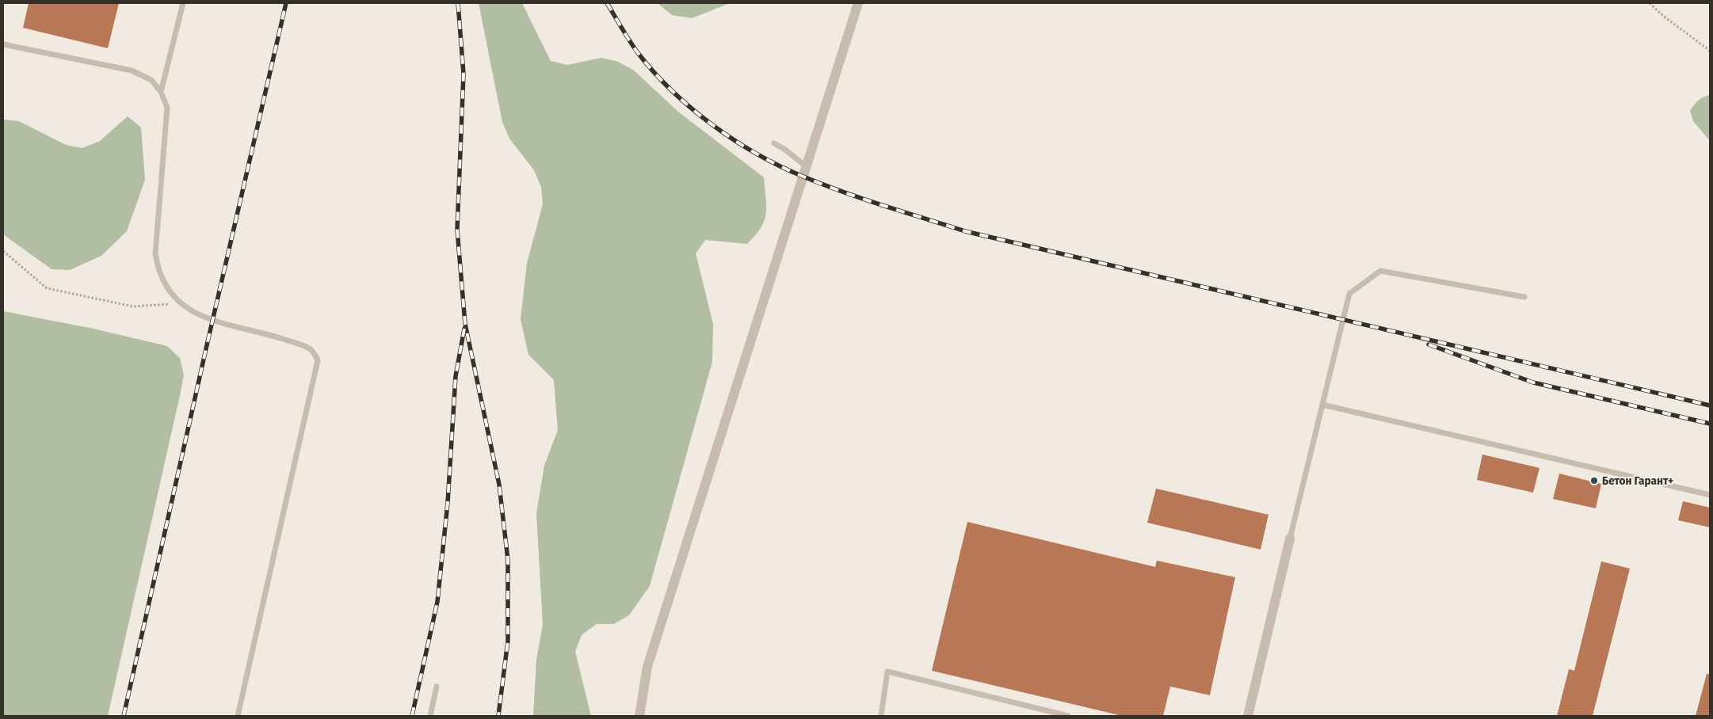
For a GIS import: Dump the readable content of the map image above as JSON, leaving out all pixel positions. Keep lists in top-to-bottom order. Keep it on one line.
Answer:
{"places":["Бетон Гарант+"]}
